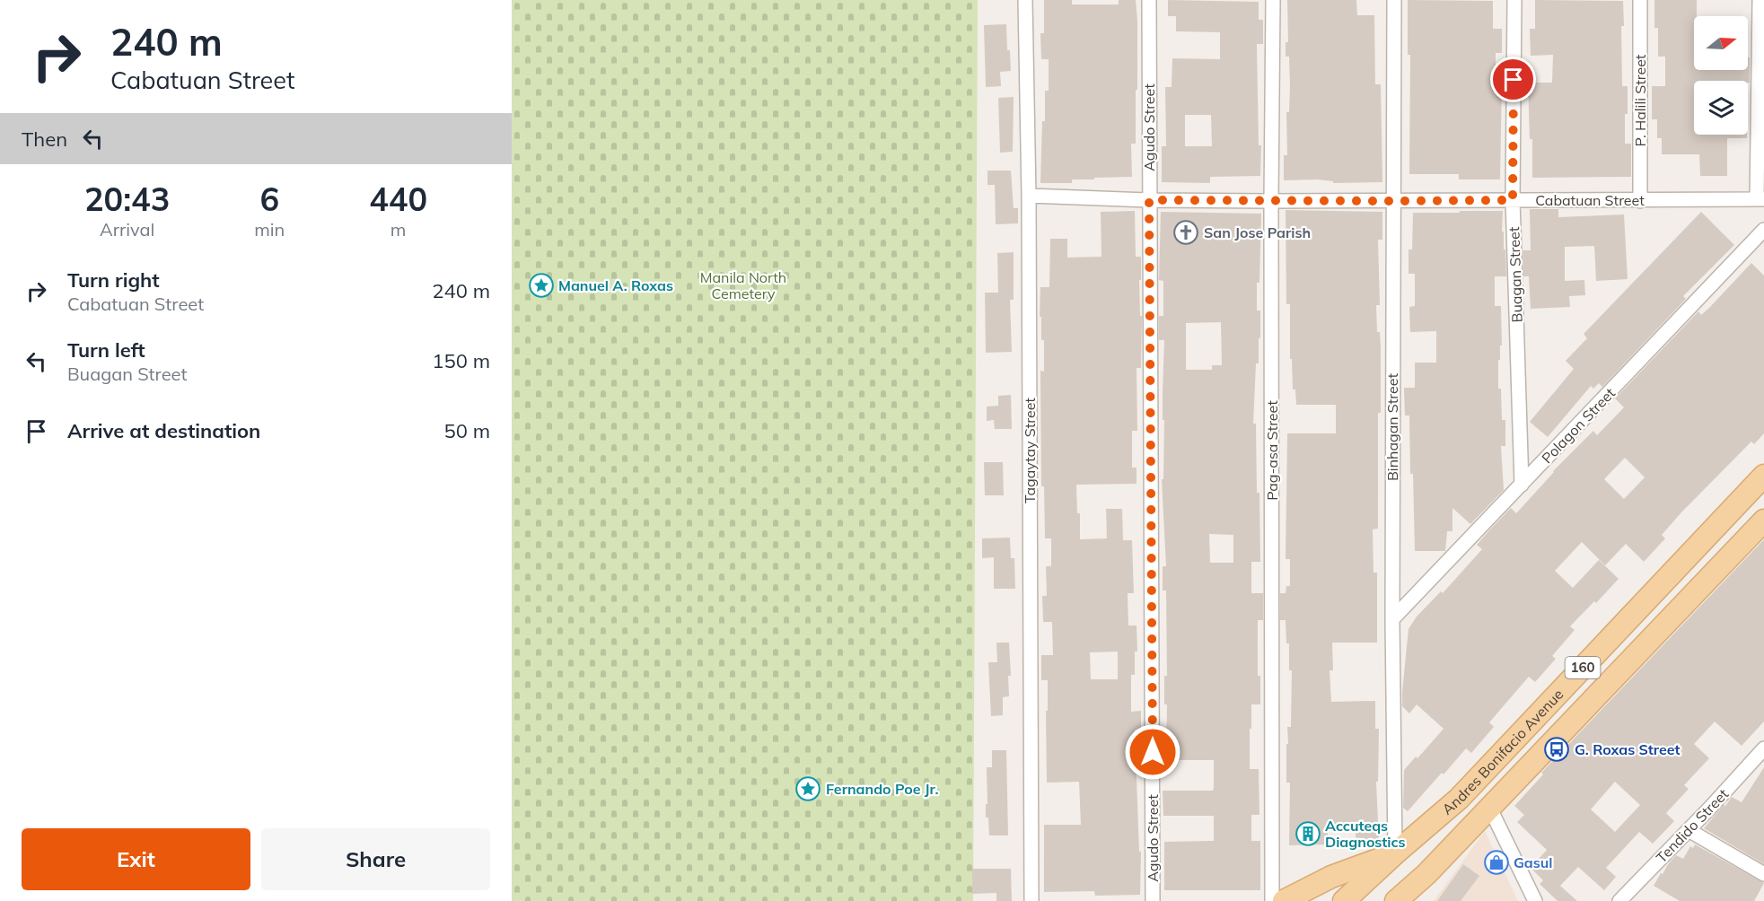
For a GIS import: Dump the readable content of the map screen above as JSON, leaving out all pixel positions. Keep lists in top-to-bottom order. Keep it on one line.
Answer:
{"streets":{"main road":["160","Andres Bonifacio Avenue"],"street":["P. Halili Street","Agudo Street","Cabatuan Street","Buagan Street","Polagon Street","Binhagan Street","Tagaytay Street","Pag-asa Street","Tendido Street"]},"crossings":[["P. Halili Street","Cabatuan Street"],["Agudo Street","Cabatuan Street"],["Cabatuan Street","Buagan Street"],["Cabatuan Street","Binhagan Street"],["Cabatuan Street","Tagaytay Street"],["Cabatuan Street","Pag-asa Street"],["Buagan Street","Polagon Street"],["Polagon Street","Binhagan Street"],["Binhagan Street","Andres Bonifacio Avenue"]],"parks":["Manila North Cemetery"],"places":{"church":["San Jose Parish"],"place":["Manuel A. Roxas","Fernando Poe Jr."],"bus stop":["G. Roxas Street"],"building":["Accuteqs Diagnostics"],"shop":["Gasul"]},"north":"right","page":{"turn":["240 m","Cabatuan Street"],"then":"Then","eta":["20:43","Arrival","6","min","440","m"],"list":[{"name":"Turn right","note":"Cabatuan Street","value":"240 m"},{"name":"Turn left","note":"Buagan Street","value":"150 m"},{"name":"Arrive at destination","value":"50 m"}],"buttons":["Exit","Share"]}}
